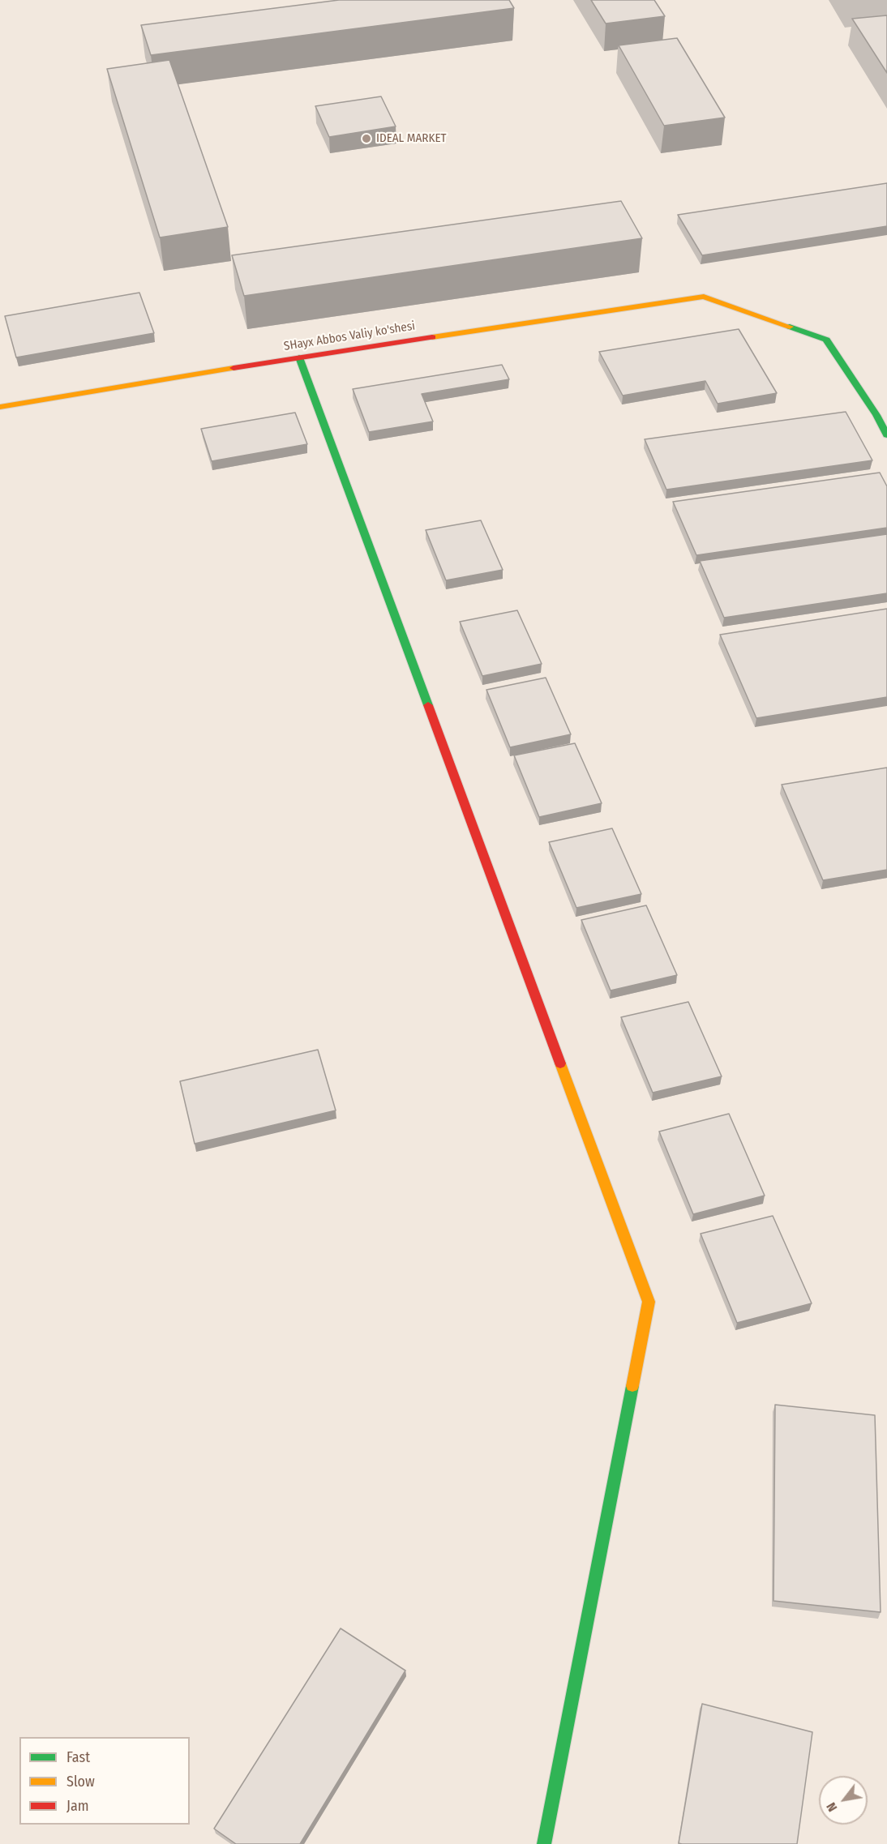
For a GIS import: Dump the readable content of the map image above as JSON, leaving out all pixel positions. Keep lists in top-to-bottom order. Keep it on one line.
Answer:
{"streets":{"street":["SHayx Abbos Valiy ko'shesi"]},"places":["IDEAL MARKET"],"legend":["Fast","Slow","Jam"],"north":"bottom left"}
